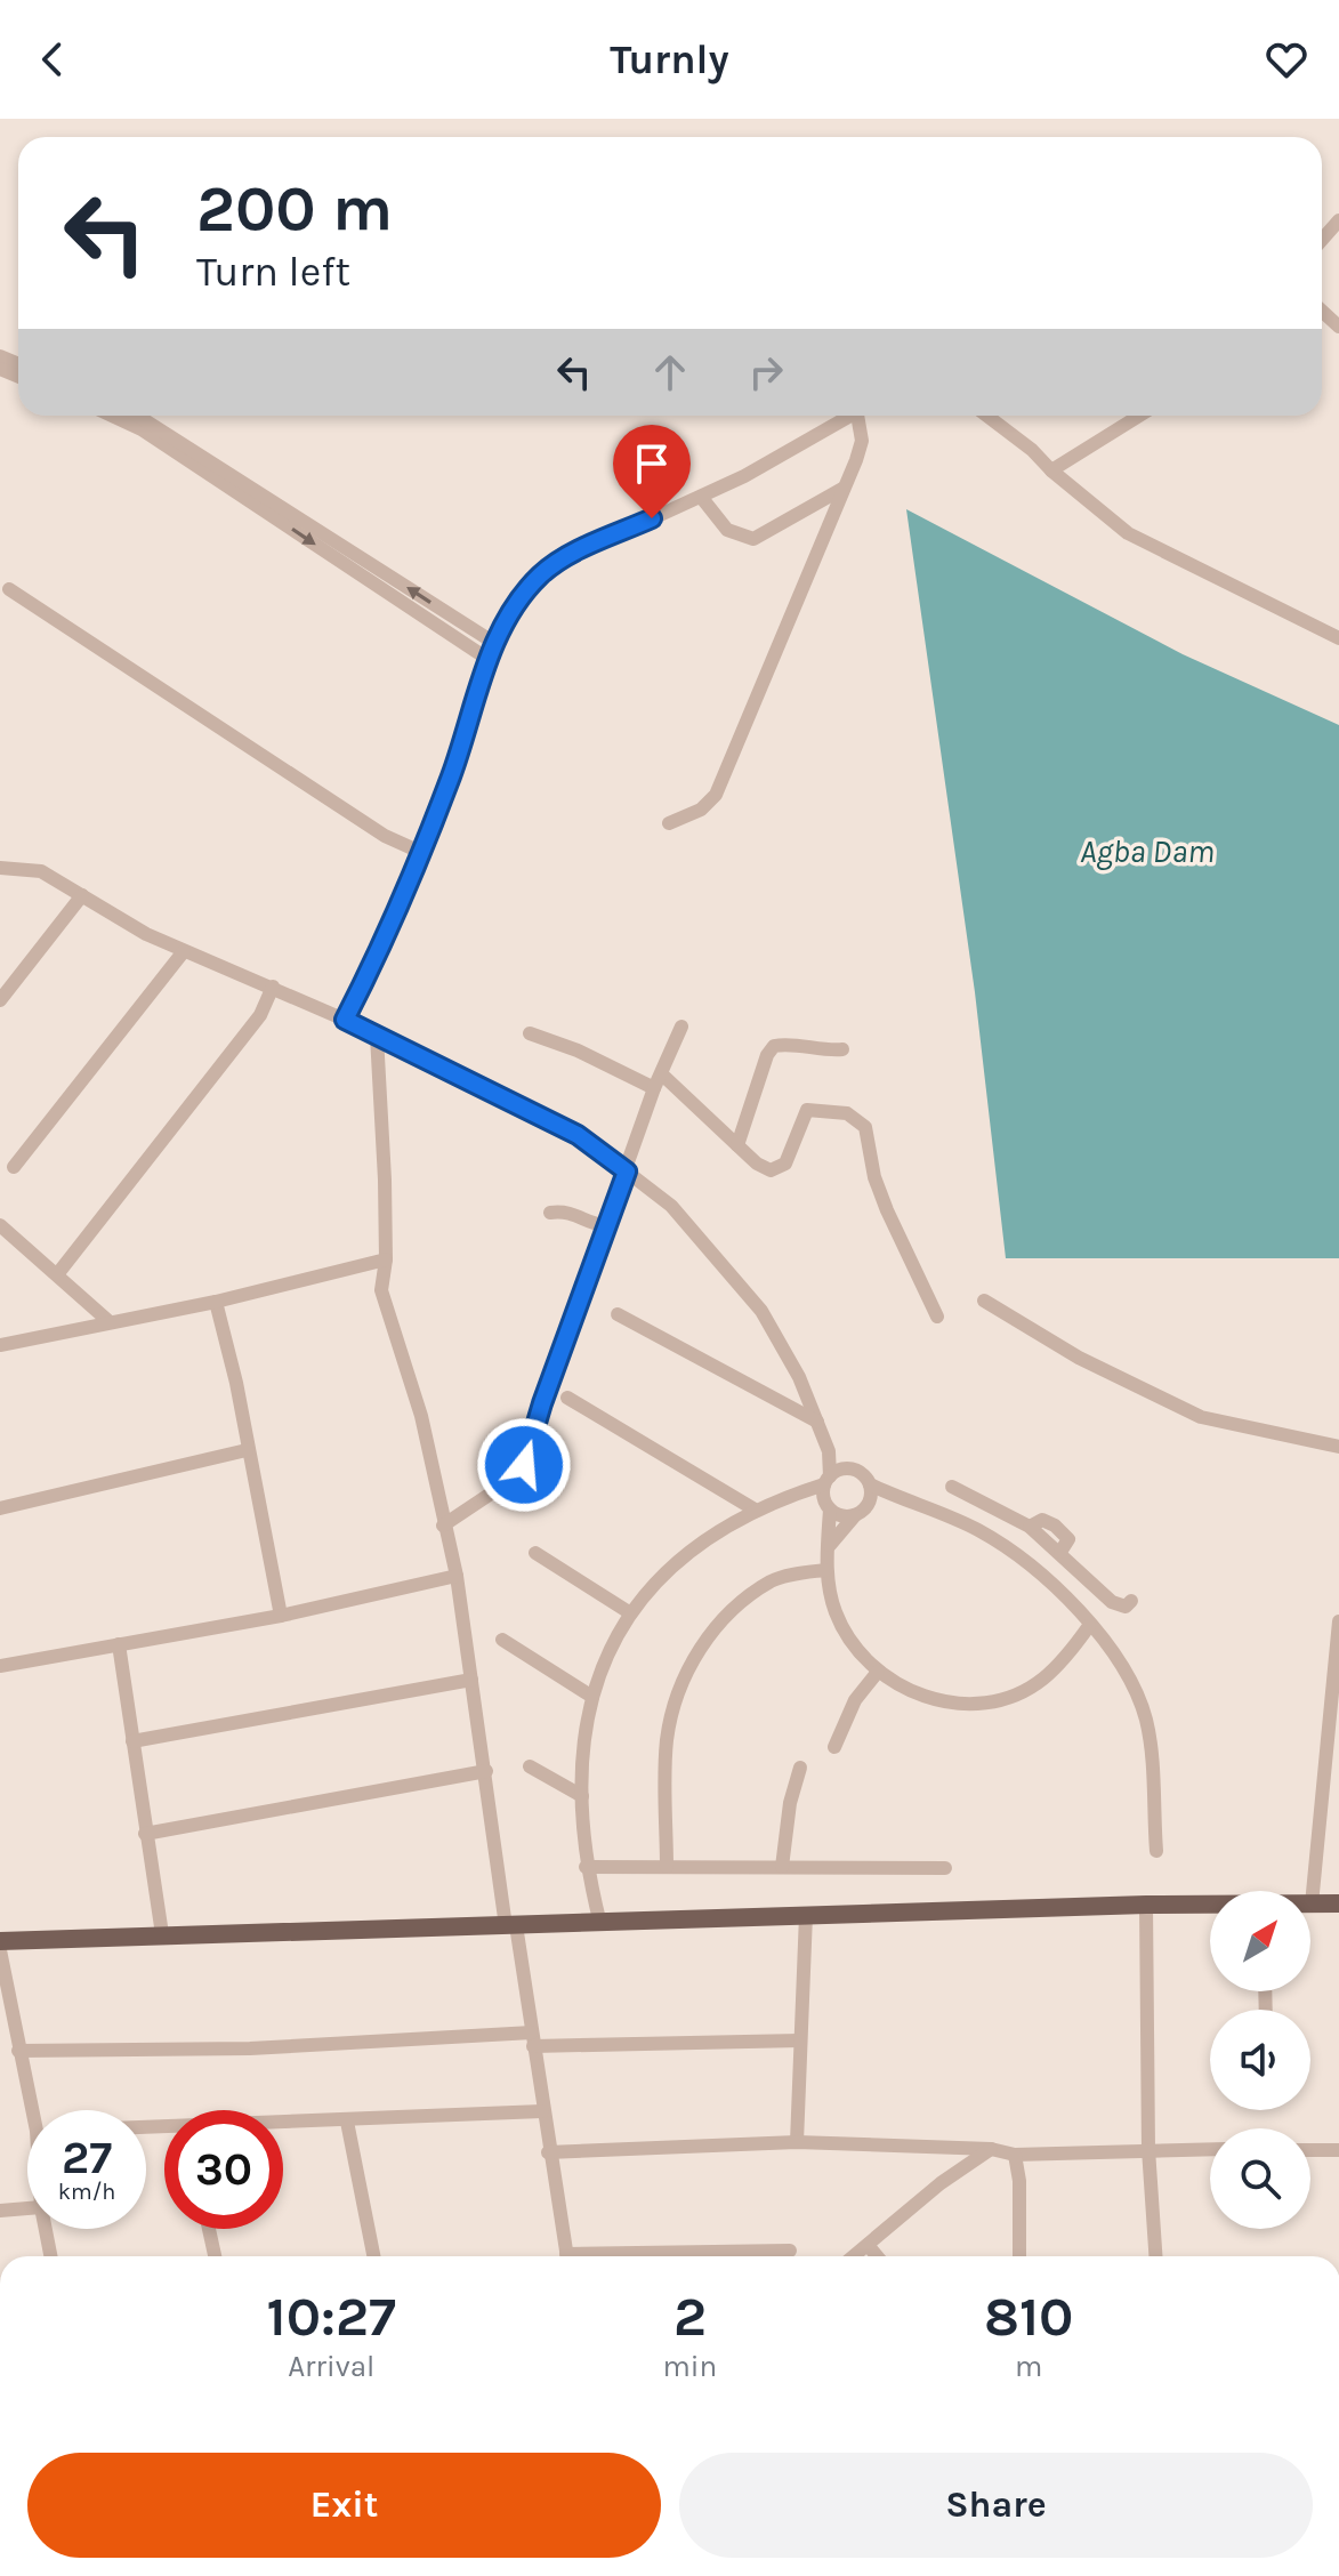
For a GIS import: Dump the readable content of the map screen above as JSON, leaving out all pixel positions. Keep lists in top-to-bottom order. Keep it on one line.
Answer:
{"water":["Agba Dam"],"north":"top right","page":{"header":"Turnly","turn":["200 m","Turn left"],"speed":"27 km/h","limit":"30","eta":["10:27","Arrival","2","min","810","m"],"buttons":["Exit","Share"]}}
